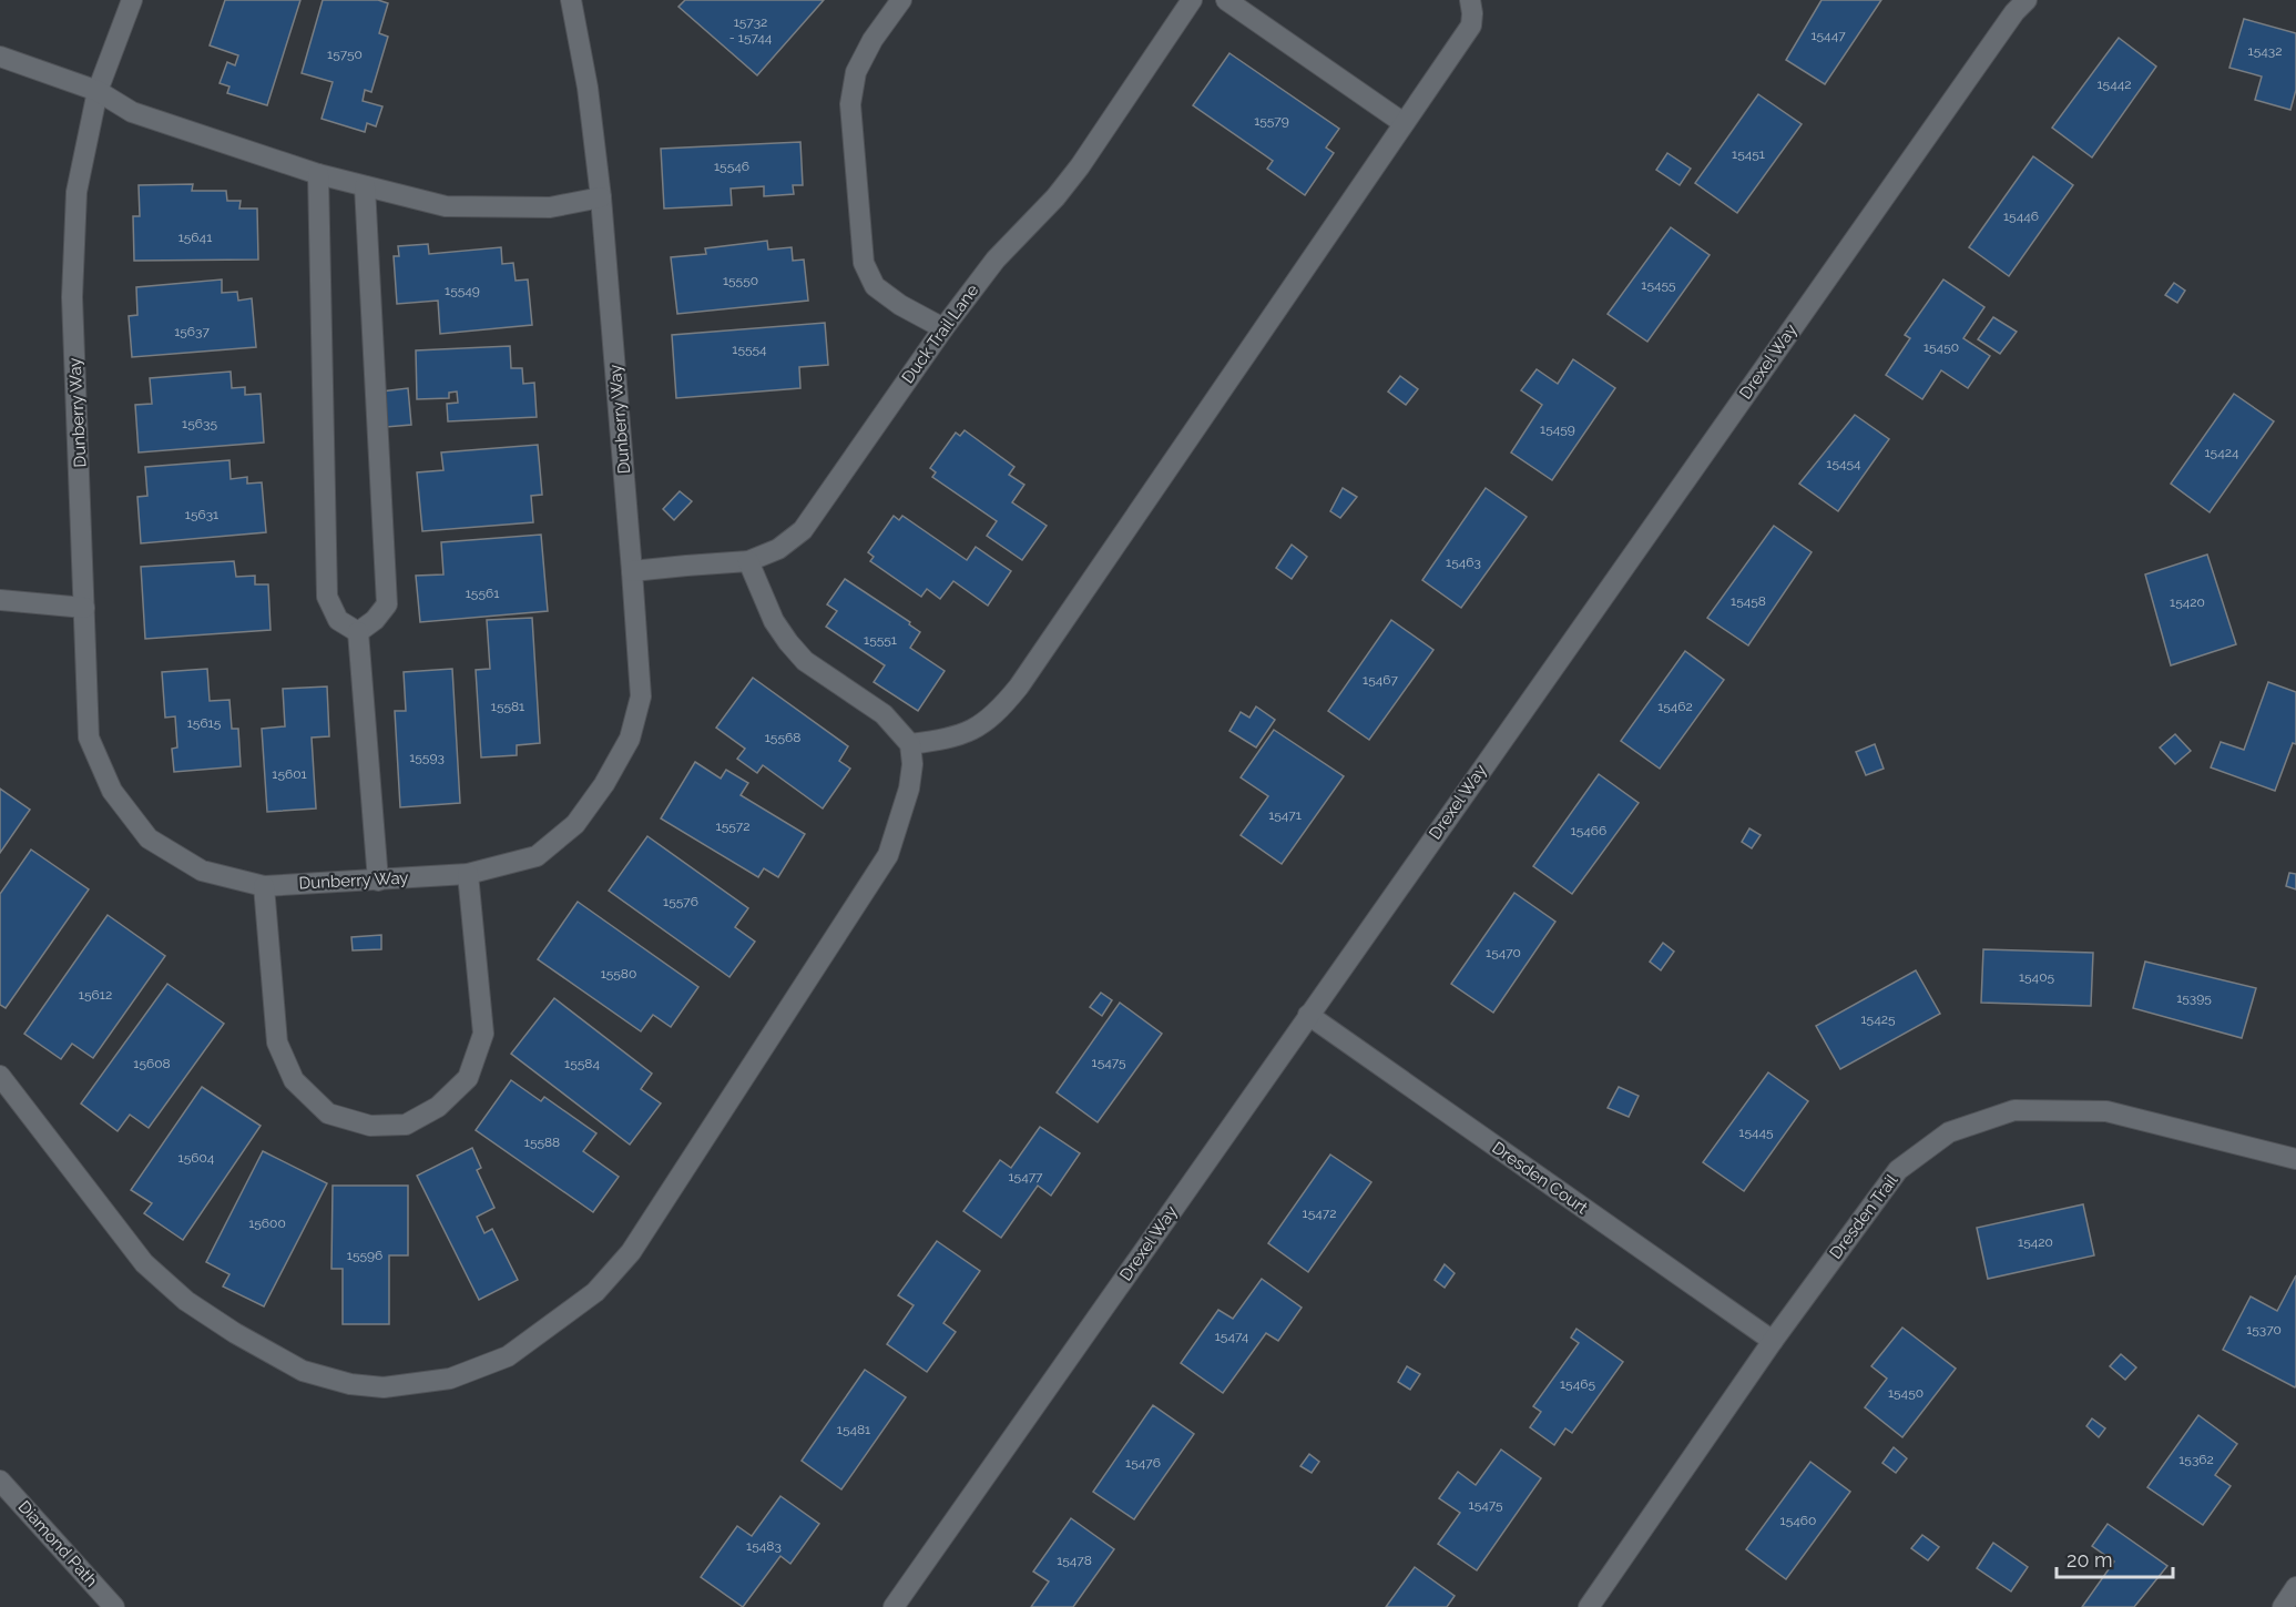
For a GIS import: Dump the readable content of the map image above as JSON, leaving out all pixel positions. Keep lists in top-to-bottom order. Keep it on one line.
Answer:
{"streets":{"street":["Duck Trail Lane","Drexel Way","Dunberry Way","Dresden Court","Dresden Trail","Diamond Path"]},"crossings":[["Duck Trail Lane","Dunberry Way"],["Drexel Way","Dresden Court"],["Dresden Court","Dresden Trail"]],"house_numbers":["15732 - 15744","15447","15432","15750","15442","15579","15451","15546","15446","15641","15550","15455","15549","15637","15450","15554","15635","15459","15424","15454","15631","15463","15561","15458","15420","15551","15467","15581","15462","15615","15568","15593","15601","15471","15572","15466","15576","15470","15580","15405","15612","15395","15425","15475","15608","15584","15445","15588","15604","15477","15472","15600","15420","15596","15370","15474","15465","15450","15481","15362","15476","15475","15460","15483","15478"],"scale_bar":"20 m"}
